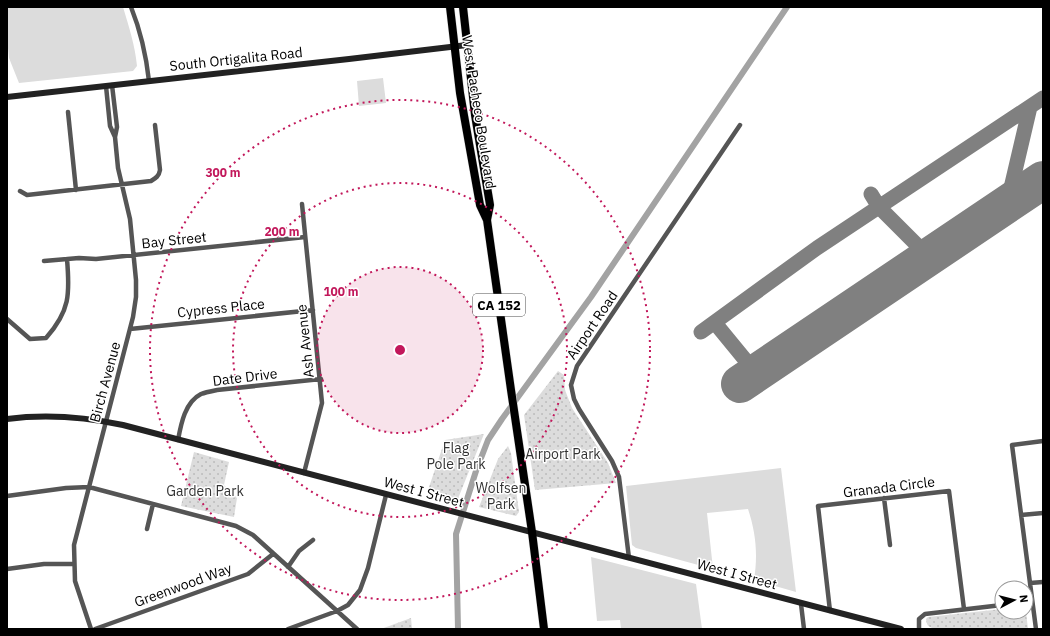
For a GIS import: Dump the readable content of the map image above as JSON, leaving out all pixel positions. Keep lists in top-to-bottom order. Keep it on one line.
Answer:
{"streets":{"highway":["West Pacheco Boulevard","CA 152"],"street":["South Ortigalita Road","Bay Street","Cypress Place","Airport Road","Ash Avenue","Date Drive","Birch Avenue","Granada Circle","West I Street","Greenwood Way"]},"crossings":[["South Ortigalita Road","West Pacheco Boulevard"],["South Ortigalita Road","Birch Avenue"],["West Pacheco Boulevard","West I Street"],["Bay Street","Ash Avenue"],["Bay Street","Birch Avenue"],["Cypress Place","Ash Avenue"],["Cypress Place","Birch Avenue"],["Airport Road","West I Street"],["Ash Avenue","Date Drive"],["Ash Avenue","West I Street"],["Date Drive","West I Street"],["Birch Avenue","West I Street"],["Granada Circle","West I Street"]],"parks":["Flag Pole Park","Airport Park","Wolfsen Park","Garden Park"],"north":"right","rings":["300 m","200 m","100 m"]}
